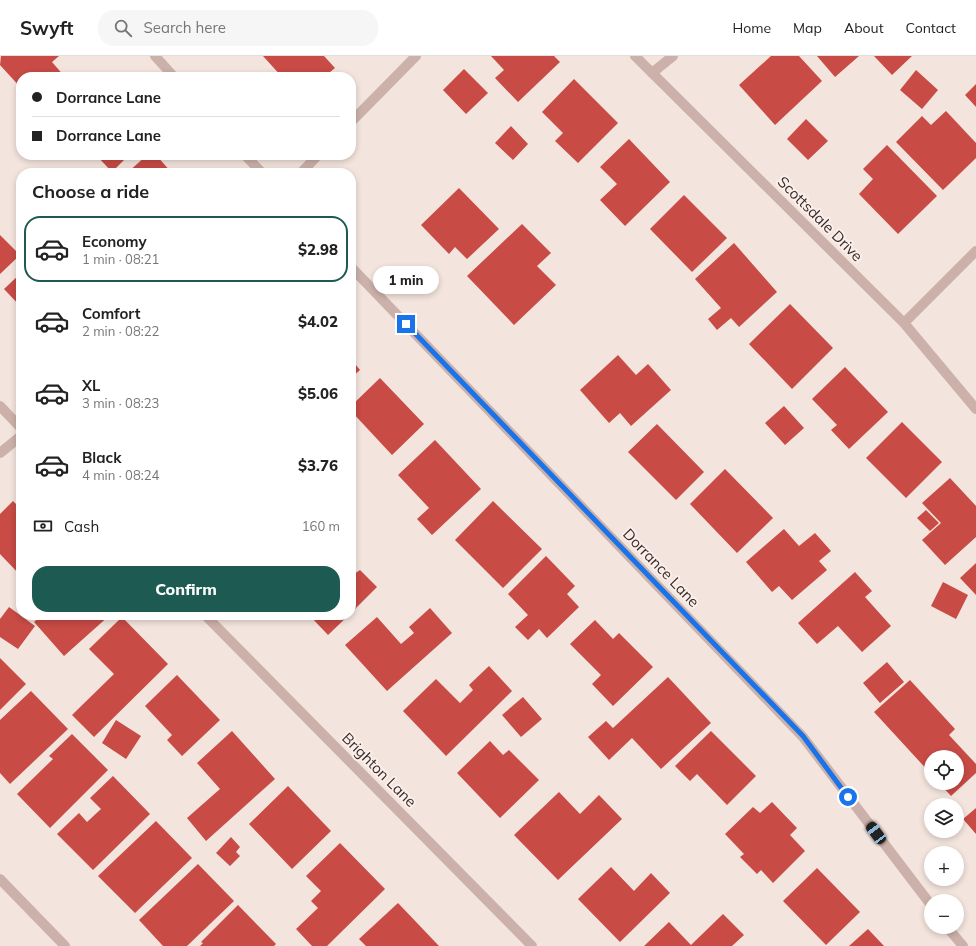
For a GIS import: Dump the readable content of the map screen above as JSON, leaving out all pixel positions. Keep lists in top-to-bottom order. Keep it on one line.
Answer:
{"streets":{"street":["Scottsdale Drive","Dorrance Lane","Brighton Lane"]},"page":{"header":"Swyft","search":"Search here","nav":["Home","Map","About","Contact"],"banner":["Dorrance Lane","Dorrance Lane"],"heading":"Choose a ride","list":[{"name":"Economy","note":"1 min · 08:21","value":"$2.98"},{"name":"Comfort","note":"2 min · 08:22","value":"$4.02"},{"name":"XL","note":"3 min · 08:23","value":"$5.06"},{"name":"Black","note":"4 min · 08:24","value":"$3.76"}],"bubble":"1 min","pay":["Cash","160 m"],"buttons":"Confirm","map_buttons":["+","−"]}}
